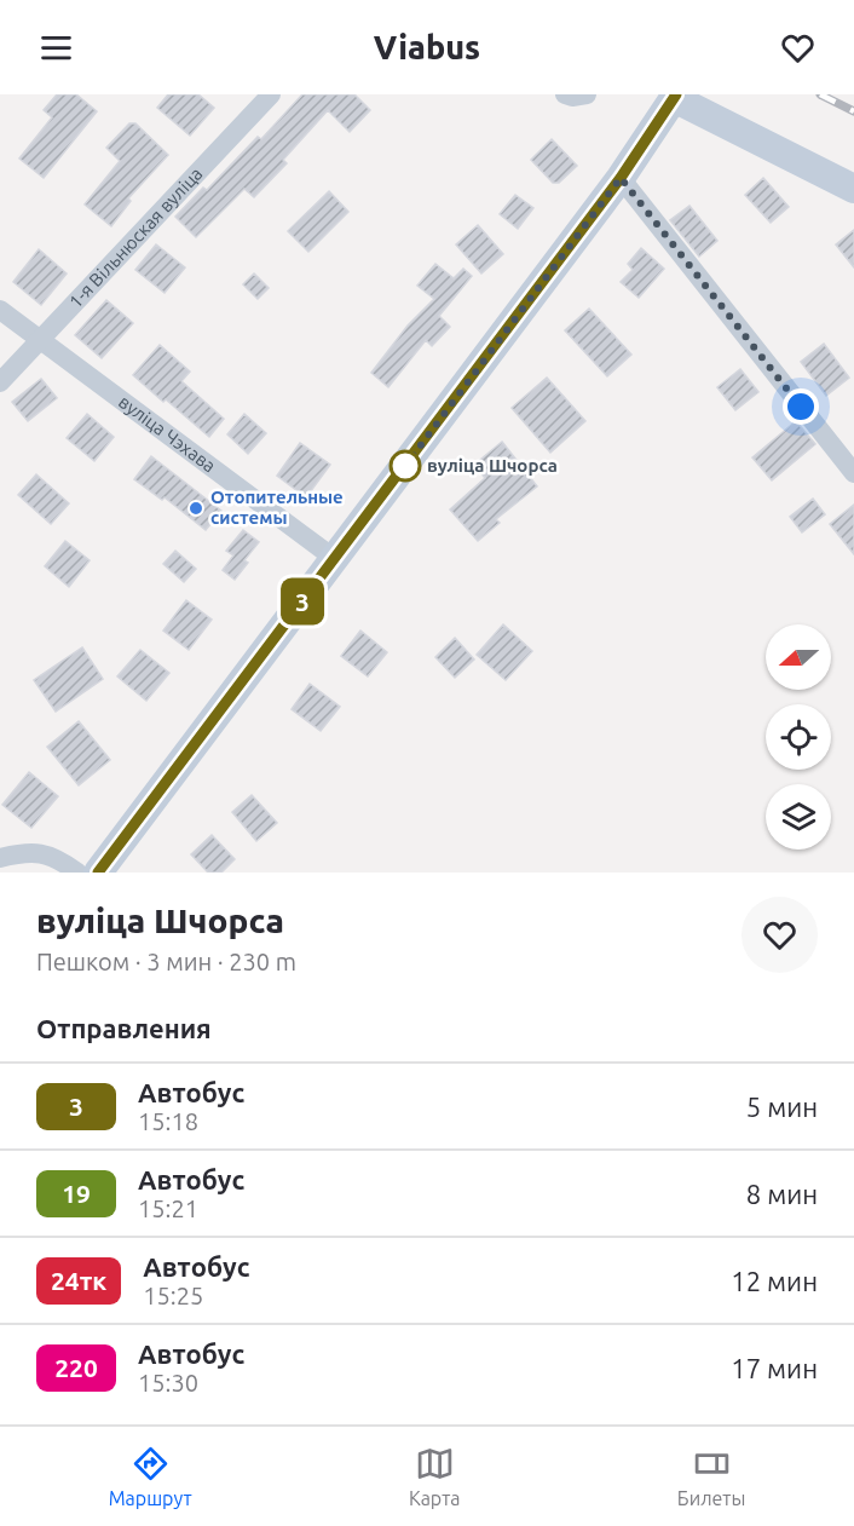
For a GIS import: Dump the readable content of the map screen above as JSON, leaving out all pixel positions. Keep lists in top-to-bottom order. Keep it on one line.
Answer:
{"streets":{"street":["1-я Вільнюская вуліца","вуліца Чэхава"]},"crossings":[["1-я Вільнюская вуліца","вуліца Чэхава"]],"places":["вуліца Шчорса","Отопительные системы"],"lines":["bus line 3"],"north":"left","page":{"header":"Viabus","on_map":"3","heading":[["вуліца Шчорса","Пешком · 3 мин · 230 m"],"Отправления"],"list":[{"mark":"3","name":"Автобус","note":"15:18","value":"5 мин"},{"mark":"19","name":"Автобус","note":"15:21","value":"8 мин"},{"mark":"24тк","name":"Автобус","note":"15:25","value":"12 мин"},{"mark":"220","name":"Автобус","note":"15:30","value":"17 мин"}],"tabs":["Маршрут","Карта","Билеты"]}}
